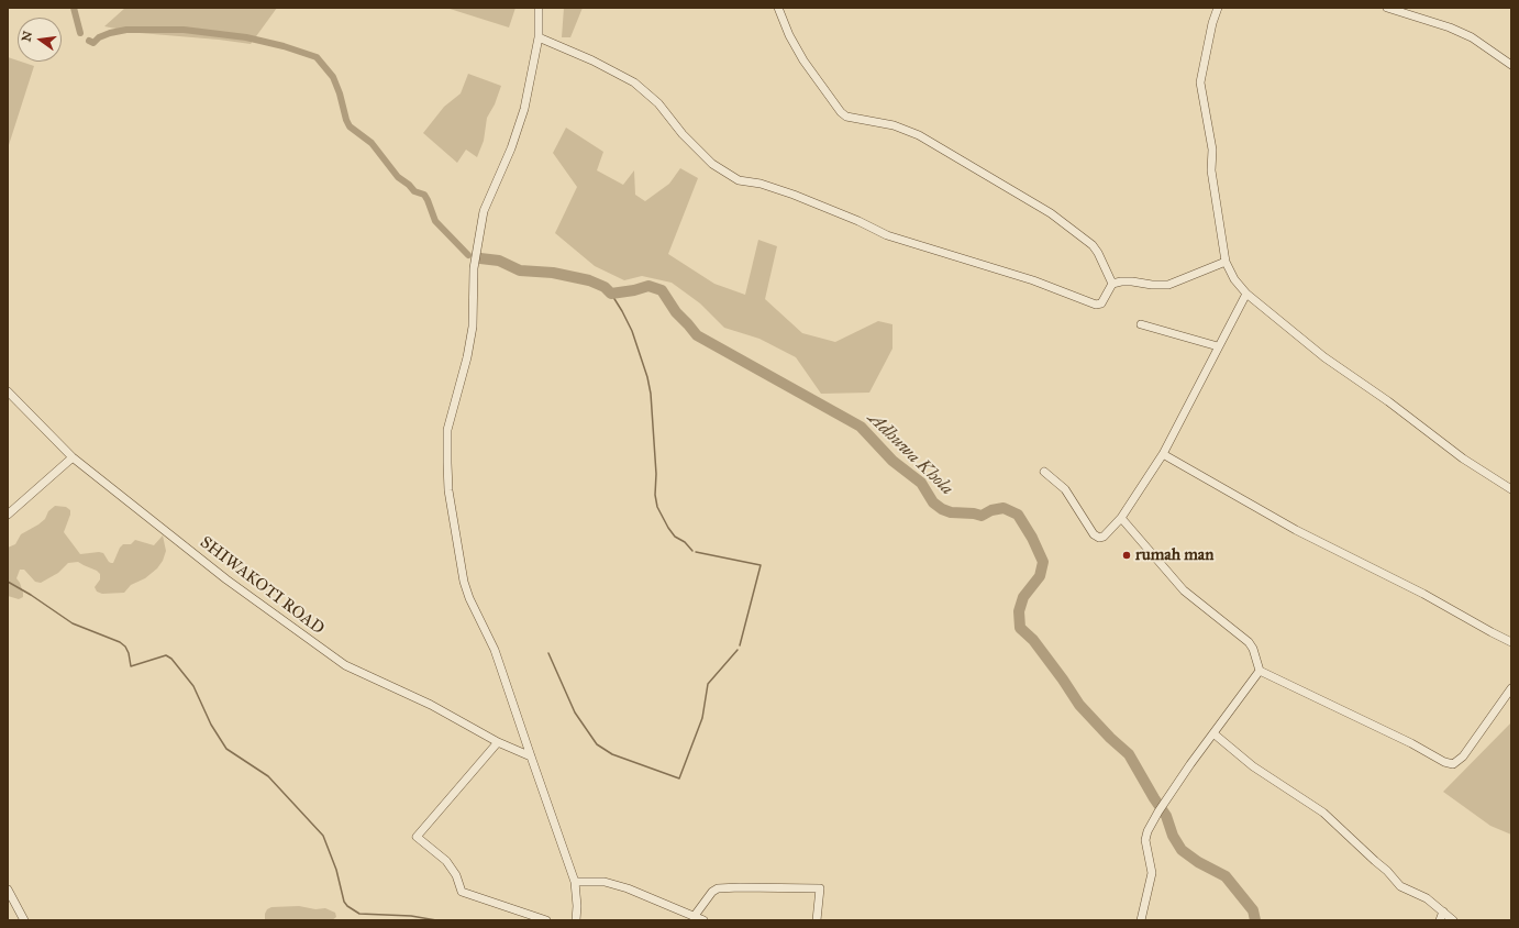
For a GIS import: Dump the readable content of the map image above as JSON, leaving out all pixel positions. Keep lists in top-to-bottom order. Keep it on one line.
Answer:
{"streets":{"street":["SHIWAKOTI ROAD"]},"water":["Adhuwa Khola"],"places":["rumah man"],"north":"left"}
